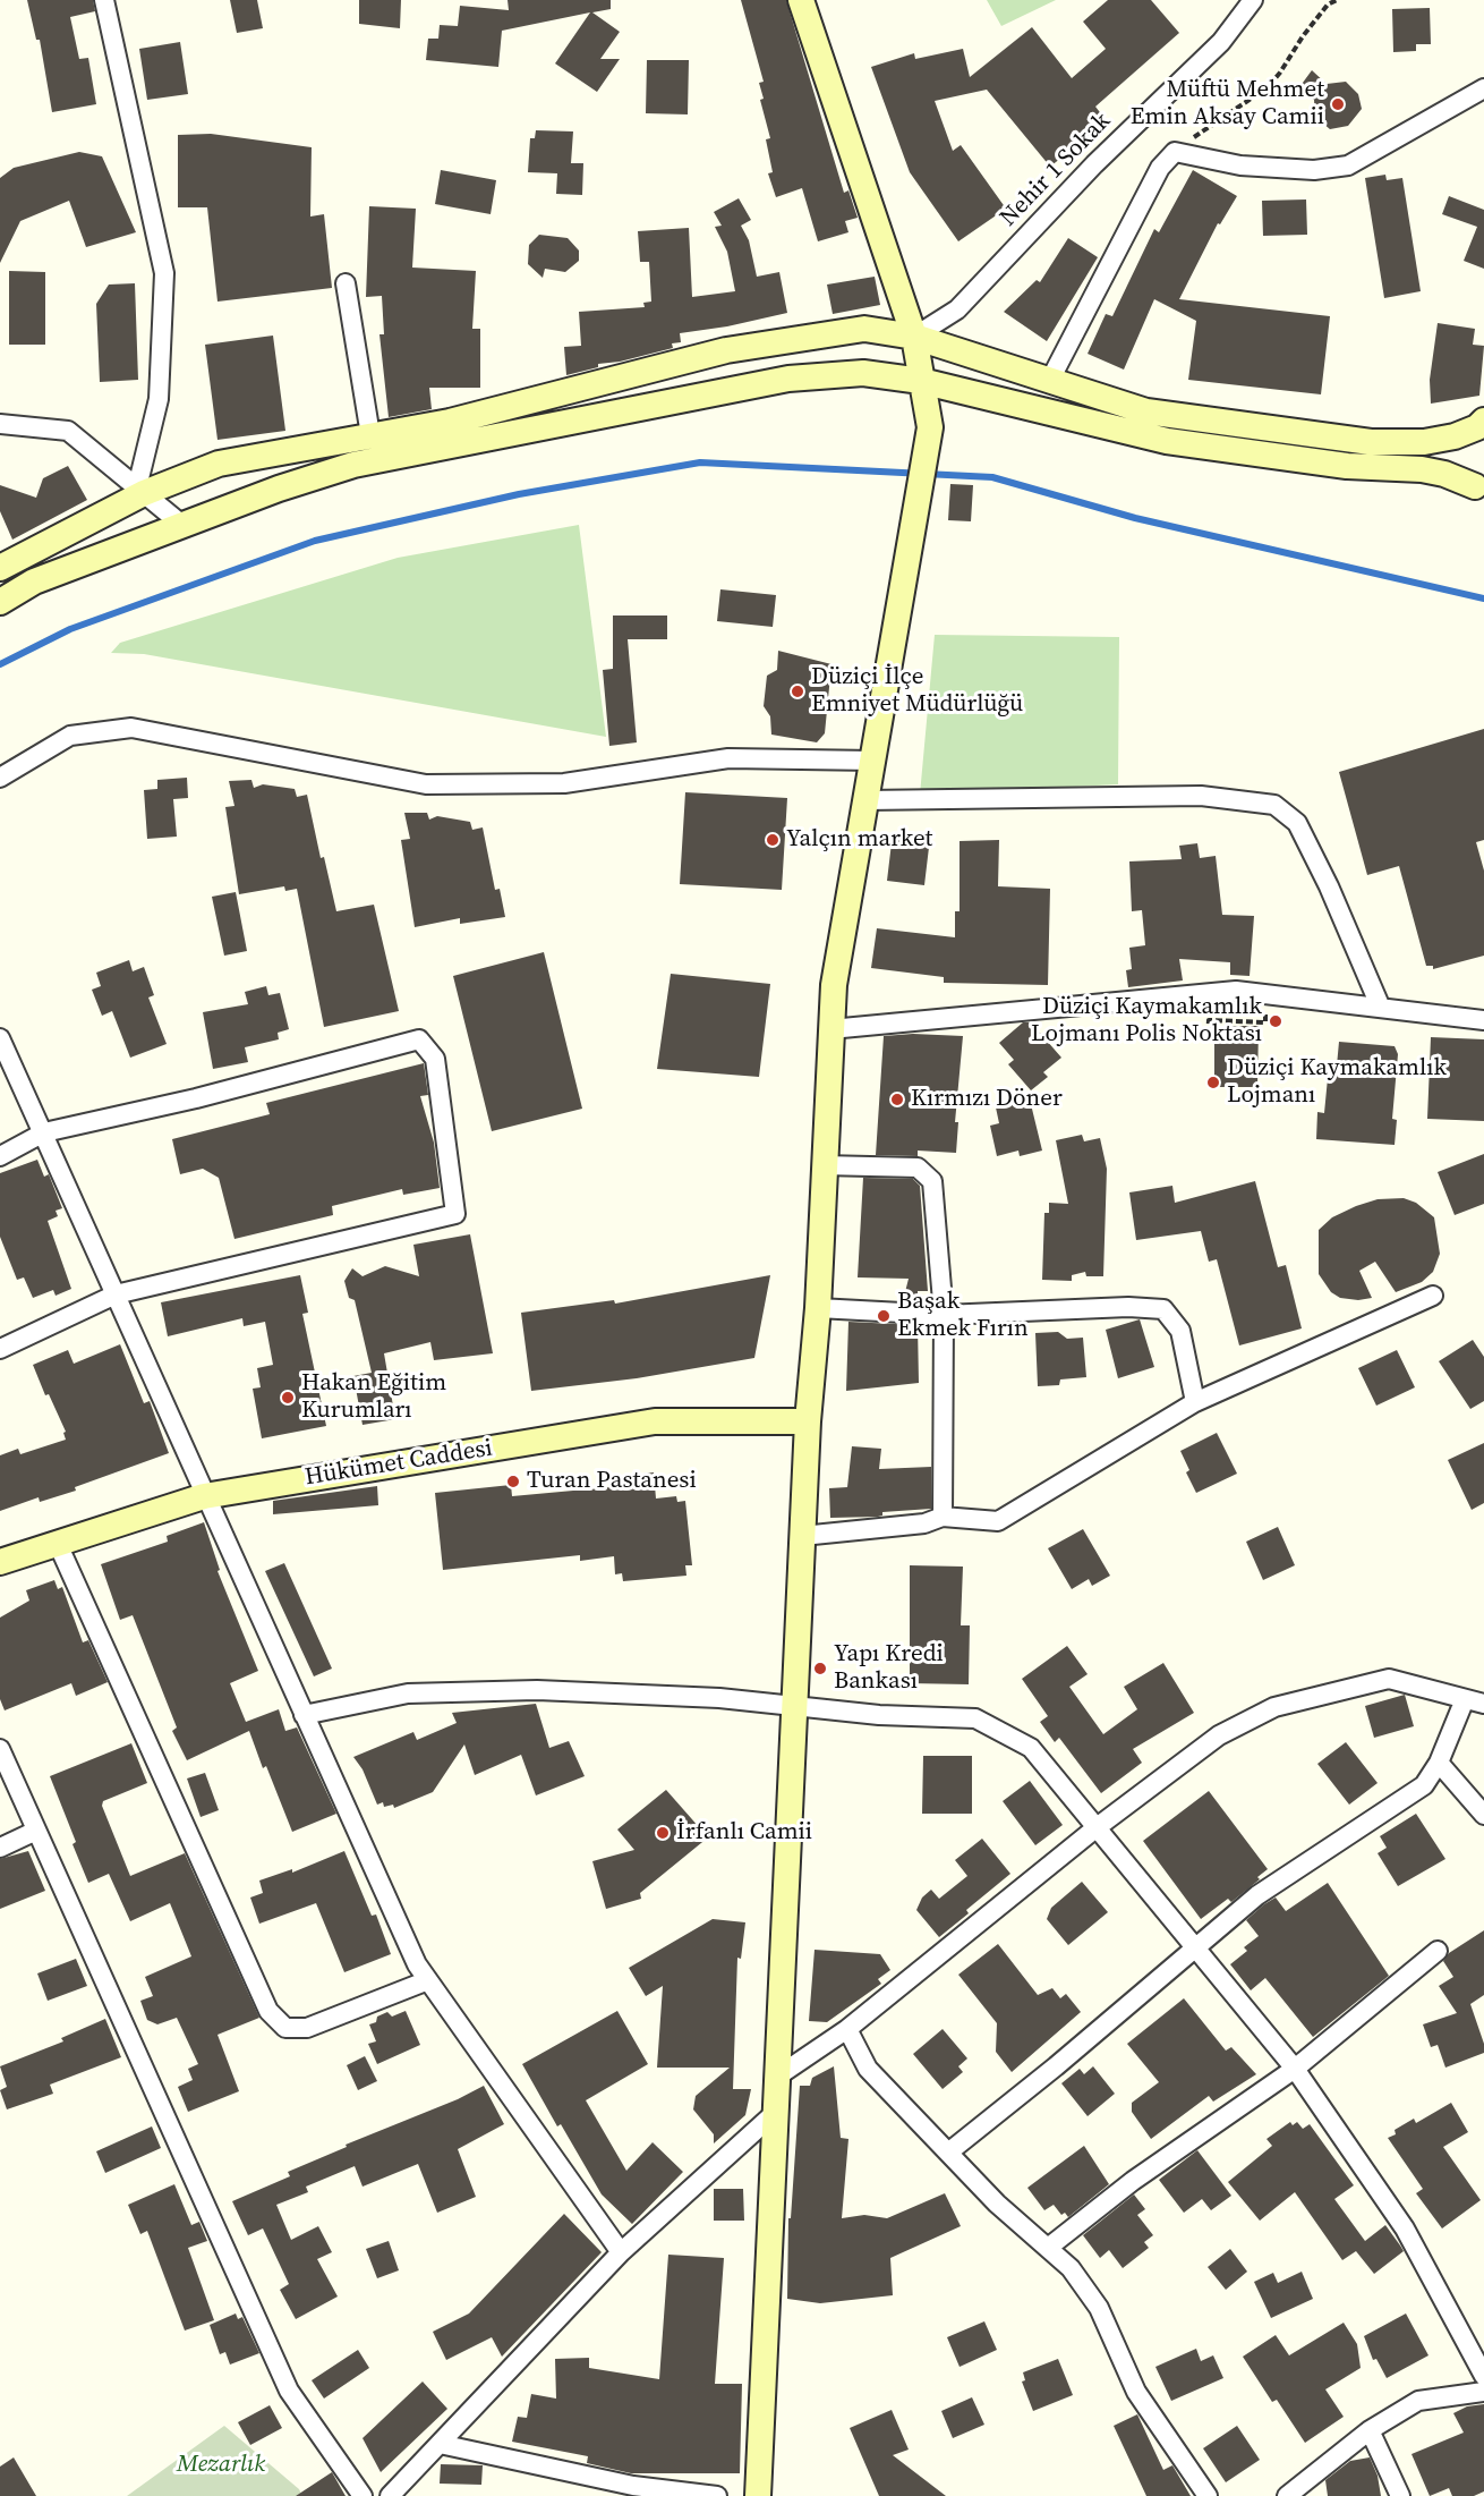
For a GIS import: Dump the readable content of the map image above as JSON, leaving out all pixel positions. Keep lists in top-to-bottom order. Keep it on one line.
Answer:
{"streets":{"street":["Nehir 1 Sokak","Hükümet Caddesi"]},"parks":["Mezarlık"],"places":["Müftü Mehmet Emin Aksay Camii","Düziçi İlçe Emniyet Müdürlüğü","Yalçın market","Düziçi Kaymakamlık Lojmanı Polis Noktası","Düziçi Kaymakamlık Lojmanı","Kırmızı Döner","Başak Ekmek Fırın","Hakan Eğitim Kurumları","Turan Pastanesi","Yapı Kredi Bankası","İrfanlı Camii"]}
